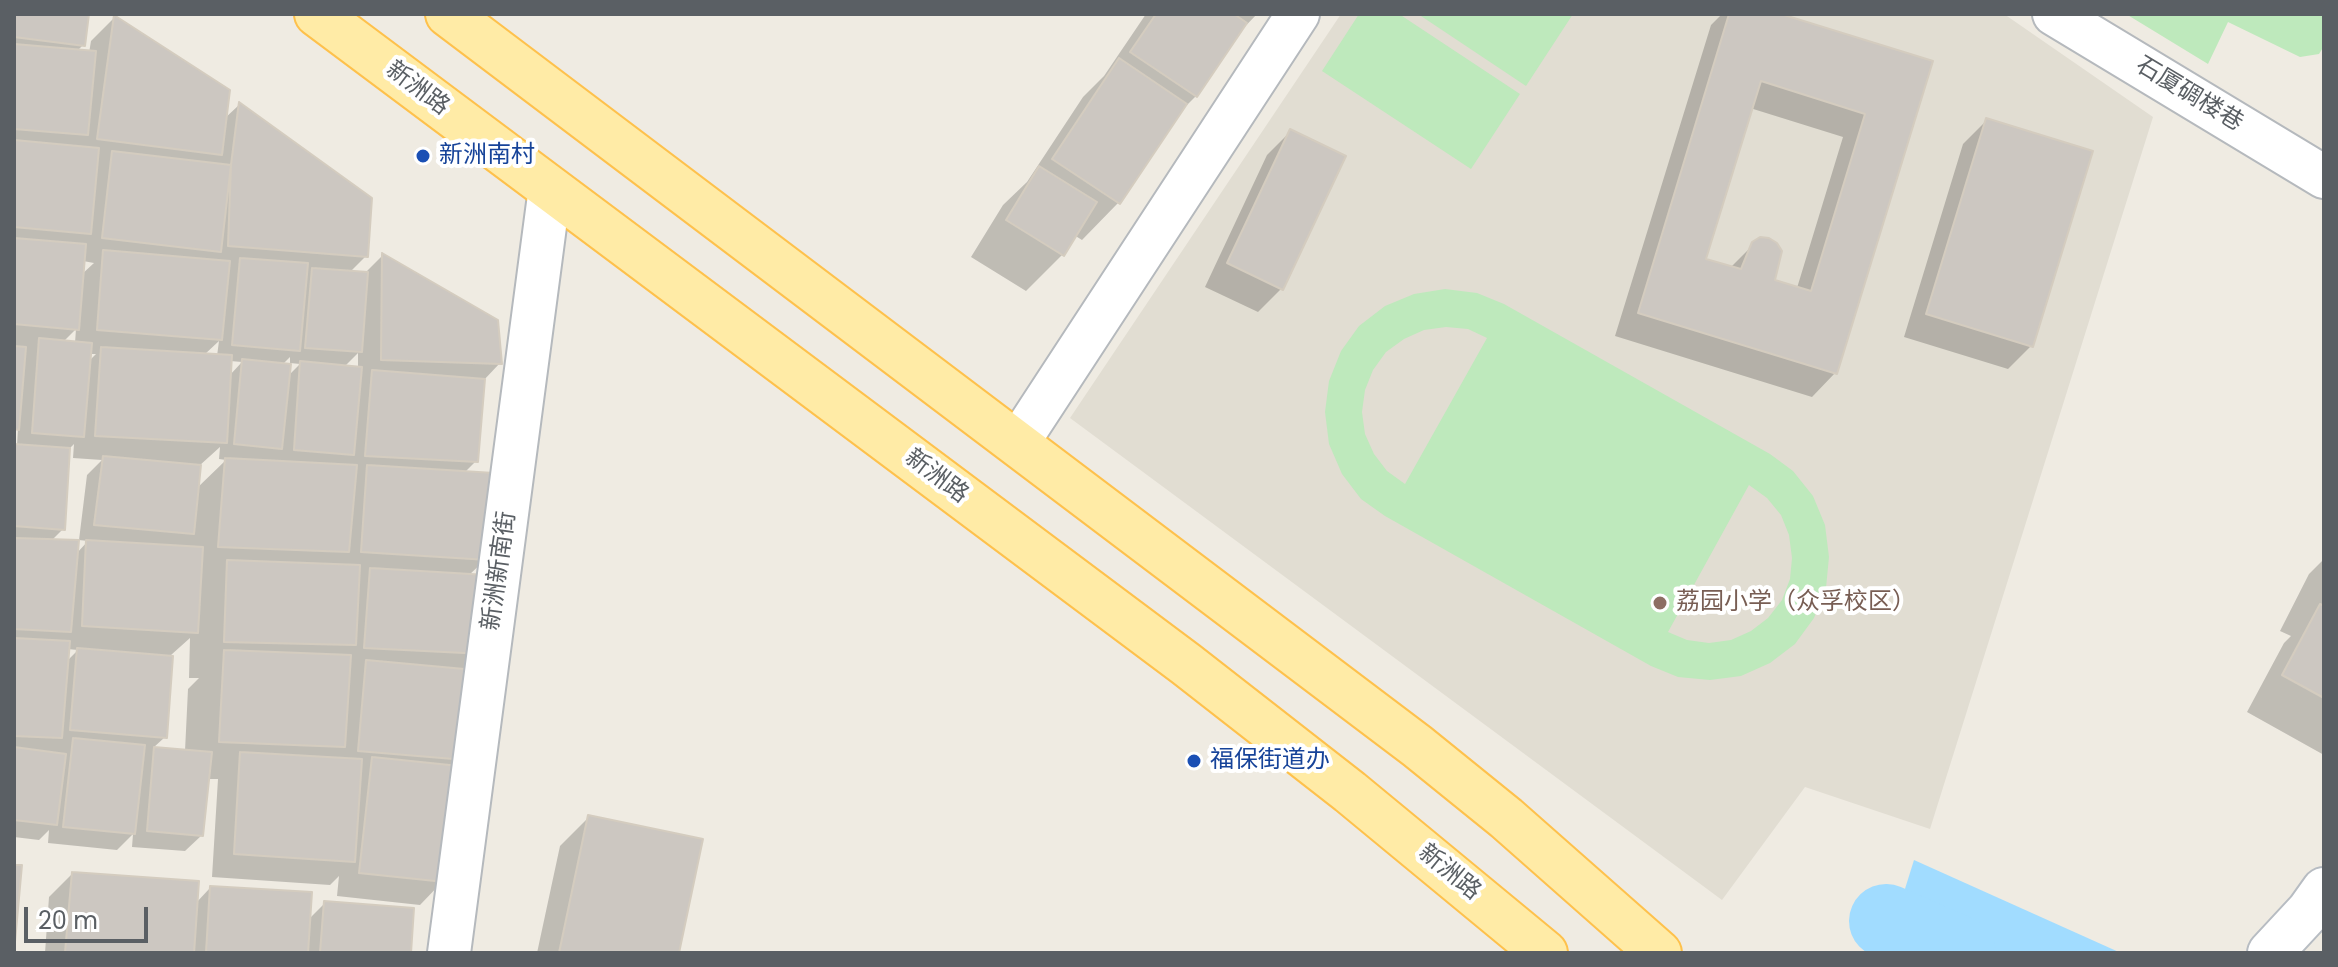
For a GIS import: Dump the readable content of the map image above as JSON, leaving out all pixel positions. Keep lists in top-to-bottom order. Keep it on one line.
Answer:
{"streets":{"main road":["新洲路"],"street":["石厦碉楼巷","新洲新南街"]},"crossings":[["新洲路","新洲新南街"]],"places":["新洲南村","荔园小学（众孚校区）","福保街道办"],"scale_bar":"20 m"}
